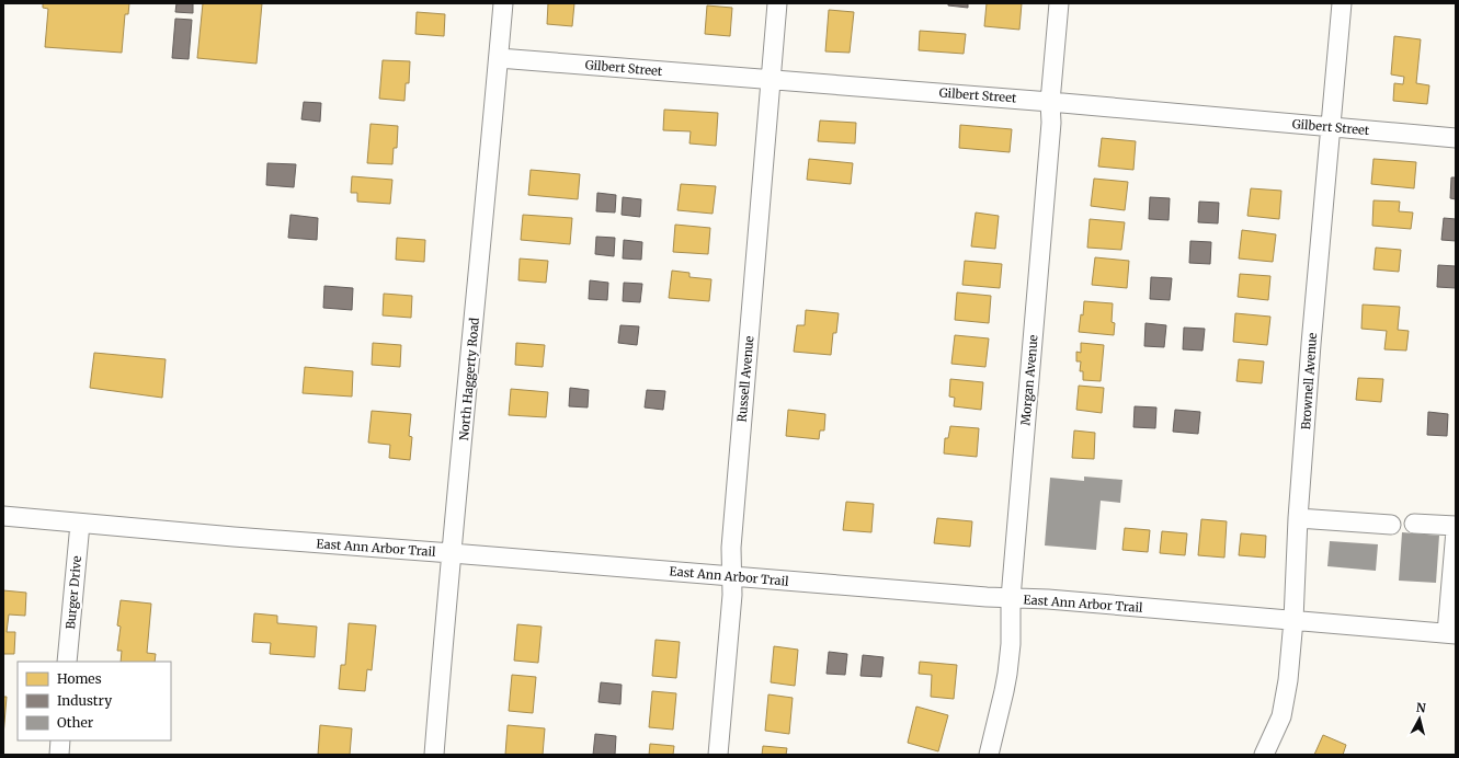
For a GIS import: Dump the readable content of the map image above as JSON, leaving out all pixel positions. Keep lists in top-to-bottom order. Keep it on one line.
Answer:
{"streets":{"street":["Gilbert Street","North Haggerty Road","Russell Avenue","Morgan Avenue","Brownell Avenue","East Ann Arbor Trail","Burger Drive"]},"crossings":[["Gilbert Street","North Haggerty Road"],["Gilbert Street","Russell Avenue"],["Gilbert Street","Morgan Avenue"],["Gilbert Street","Brownell Avenue"],["North Haggerty Road","East Ann Arbor Trail"],["Russell Avenue","East Ann Arbor Trail"],["Morgan Avenue","East Ann Arbor Trail"],["Brownell Avenue","East Ann Arbor Trail"],["East Ann Arbor Trail","Burger Drive"]],"legend":["Homes","Industry","Other"],"north":"top"}
